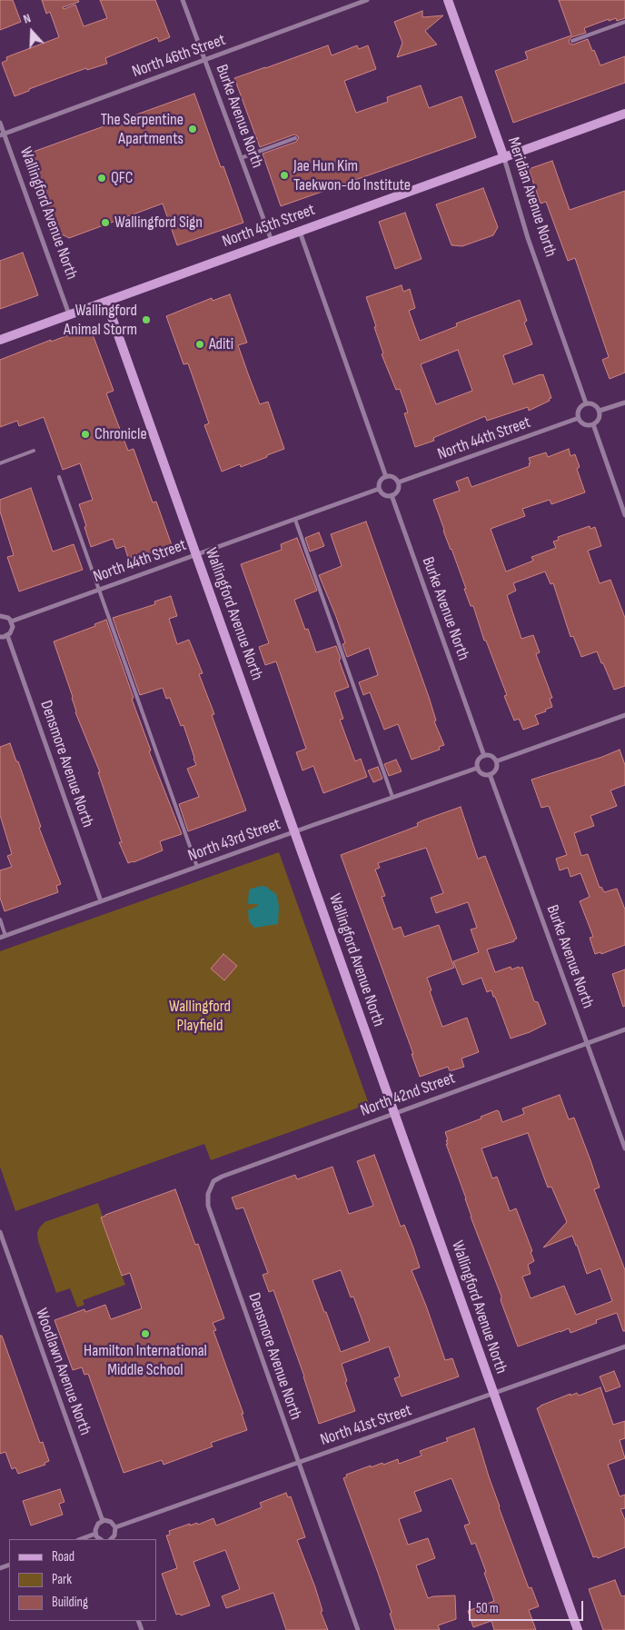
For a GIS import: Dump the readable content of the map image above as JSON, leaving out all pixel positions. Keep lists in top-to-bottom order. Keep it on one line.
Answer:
{"streets":{"street":["North 46th Street","Burke Avenue North","Meridian Avenue North","Wallingford Avenue North","North 45th Street","North 44th Street","Densmore Avenue North","North 43rd Street","North 42nd Street","Woodlawn Avenue North","North 41st Street"]},"crossings":[["North 46th Street","Burke Avenue North"],["North 46th Street","Wallingford Avenue North"],["Burke Avenue North","North 45th Street"],["Burke Avenue North","North 44th Street"],["Burke Avenue North","North 43rd Street"],["Burke Avenue North","North 42nd Street"],["Meridian Avenue North","North 45th Street"],["Meridian Avenue North","North 44th Street"],["Wallingford Avenue North","North 45th Street"],["Wallingford Avenue North","North 44th Street"],["Wallingford Avenue North","North 43rd Street"],["Wallingford Avenue North","North 42nd Street"],["Wallingford Avenue North","North 41st Street"],["Densmore Avenue North","North 43rd Street"],["Densmore Avenue North","North 42nd Street"],["Densmore Avenue North","North 41st Street"]],"parks":["Wallingford Playfield"],"places":["The Serpentine Apartments","Jae Hun Kim Taekwon-do Institute","QFC","Wallingford Sign","Wallingford Animal Storm","Aditi","Chronicle","Hamilton International Middle School"],"legend":["Road","Park","Building"],"scale_bar":"50 m","north":"top"}
